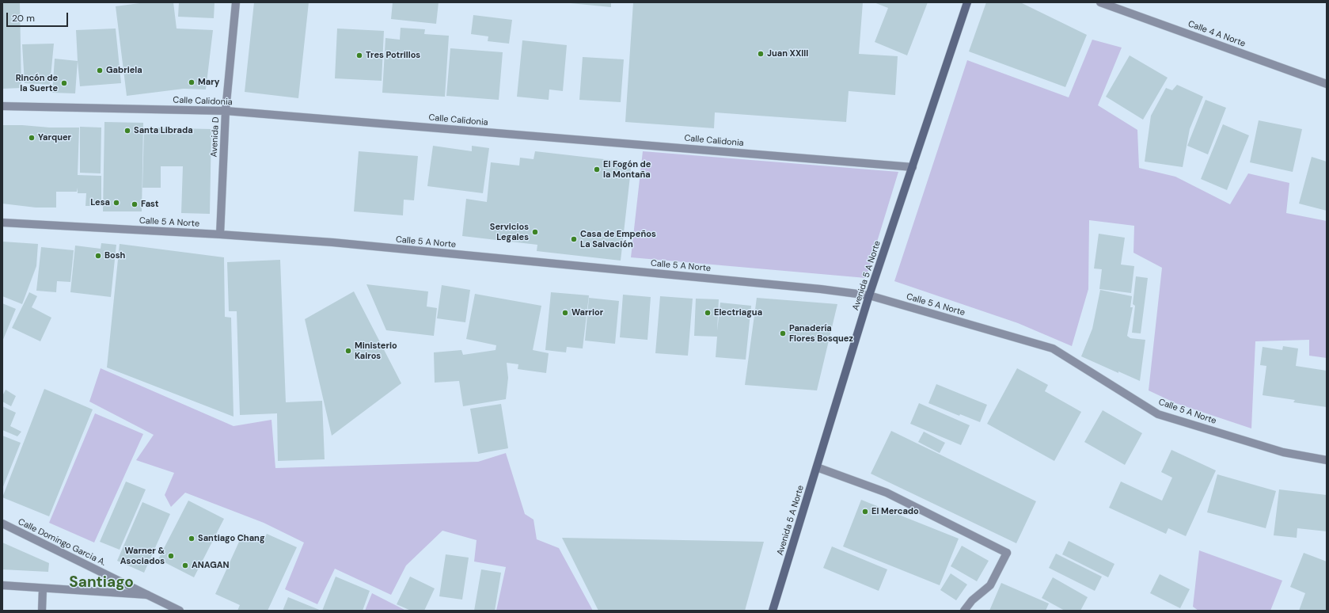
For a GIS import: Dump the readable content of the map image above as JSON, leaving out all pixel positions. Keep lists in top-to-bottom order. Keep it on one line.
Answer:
{"streets":{"main road":["Avenida 5 A Norte"],"street":["Calle 4 A Norte","Calle Calidonia","Avenida D","Calle 5 A Norte","Calle Domingo Garcia A."]},"crossings":[["Calle Calidonia","Avenida D"],["Calle Calidonia","Avenida 5 A Norte"],["Avenida D","Calle 5 A Norte"],["Calle 5 A Norte","Avenida 5 A Norte"]],"districts":["Santiago"],"places":["Juan XXIII","Tres Potrillos","Gabriela","Mary","Rincón de la Suerte","Santa Librada","Yarquer","El Fogón de la Montaña","Lesa","Fast","Servicios Legales","Casa de Empeños La Salvación","Bosh","Warrior","Electriagua","Panadería Flores Bosquez","Ministerio Kairos","El Mercado","Santiago Chang","Warner & Asociados","ANAGAN"],"scale_bar":"20 m"}
